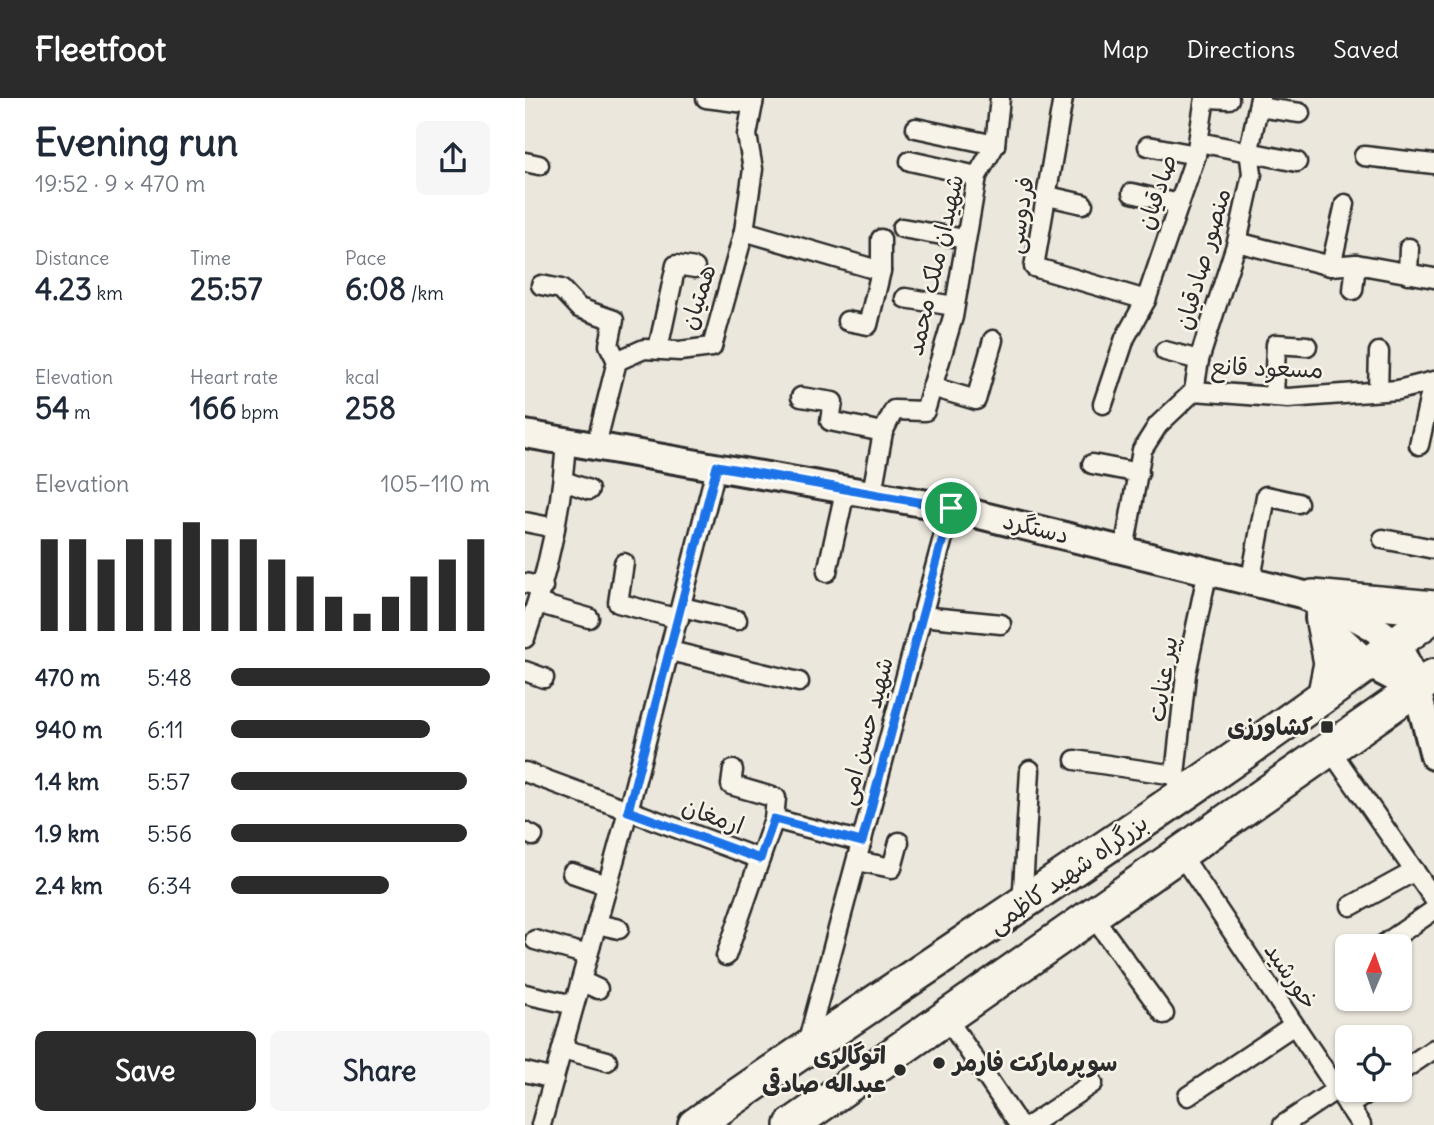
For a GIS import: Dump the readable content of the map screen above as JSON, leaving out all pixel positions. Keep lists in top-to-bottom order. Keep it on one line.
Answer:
{"streets":{"highway":["بزرگراه شهید کاظمی"],"street":["صادقیان","فردوسی","منصور صادقیان","شهیدان ملک محمد","همتیان","مسعود قانع","دستگرد","پیر عنایت","شهید حسن امی","ارمغان","خورشید"]},"crossings":[["صادقیان","فردوسی"],["منصور صادقیان","مسعود قانع"],["مسعود قانع","دستگرد"],["دستگرد","پیر عنایت"],["دستگرد","شهید حسن امی"],["دستگرد","بزرگراه شهید کاظمی"],["پیر عنایت","بزرگراه شهید کاظمی"],["شهید حسن امی","ارمغان"],["شهید حسن امی","بزرگراه شهید کاظمی"],["بزرگراه شهید کاظمی","خورشید"]],"places":{"transit":["کشاورزی"],"other":["سوپرمارکت فارمر","اتوگالری عبداله صادقی"]},"north":"top","page":{"header":"Fleetfoot","nav":["Map","Directions","Saved"],"heading":["Evening run","19:52 · 9 × 470 m"],"stats":[["Distance","4.23 km"],["Time","25:57"],["Pace","6:08 /km"],["Elevation","54 m"],["Heart rate","166 bpm"],["kcal","258"]],"chart":["Elevation","105–110 m"],"list":[{"name":"470 m","note":"5:48"},{"name":"940 m","note":"6:11"},{"name":"1.4 km","note":"5:57"},{"name":"1.9 km","note":"5:56"},{"name":"2.4 km","note":"6:34"}],"buttons":["Save","Share"]}}
